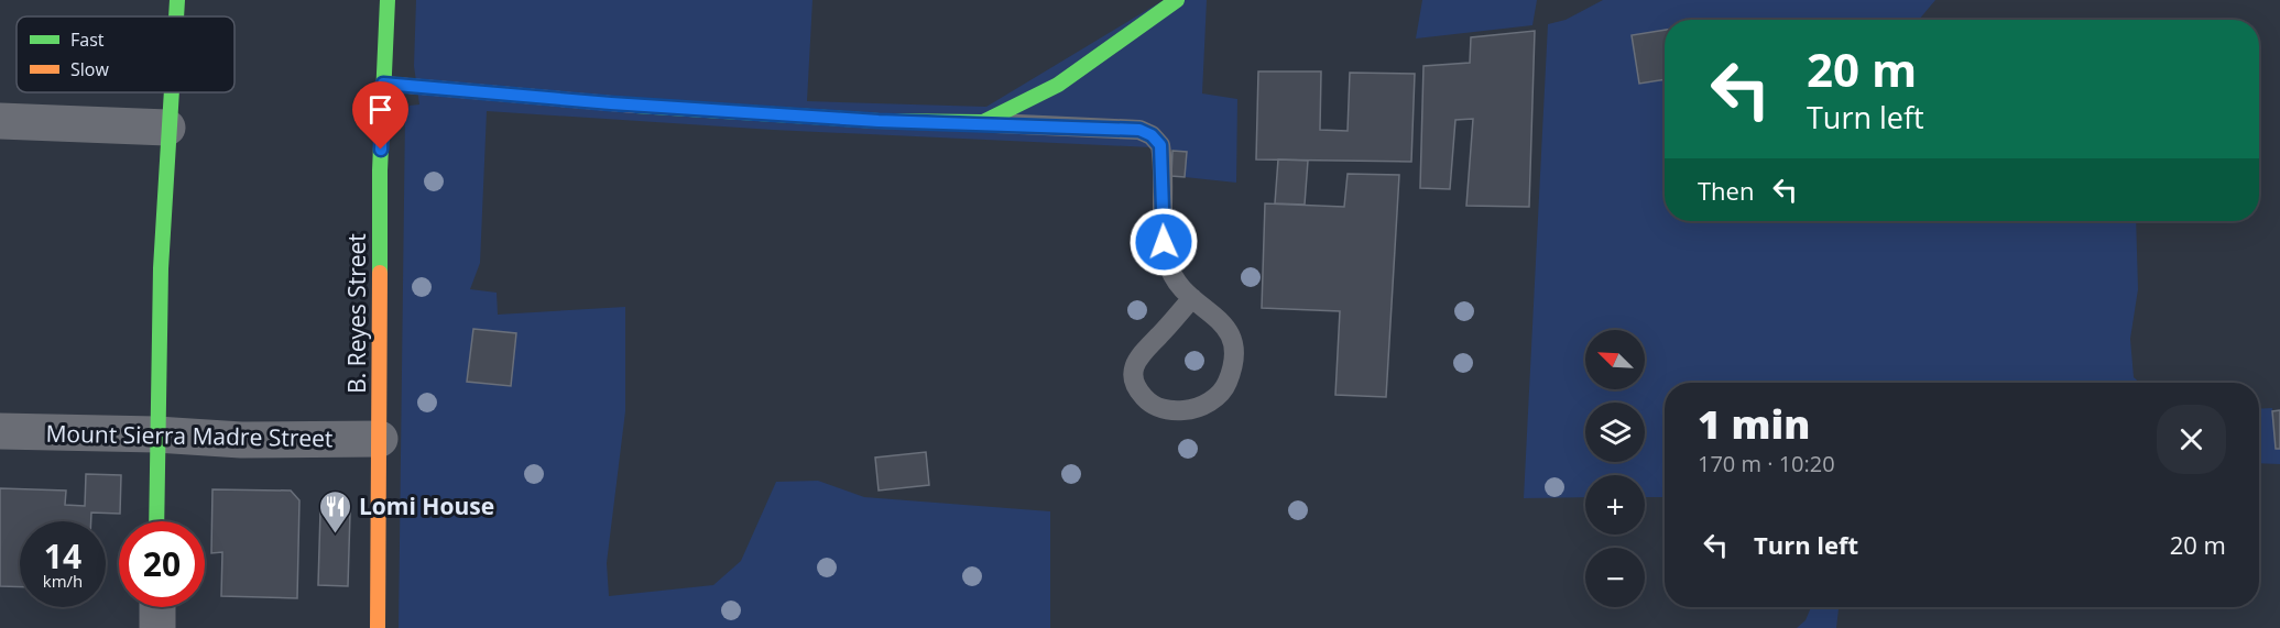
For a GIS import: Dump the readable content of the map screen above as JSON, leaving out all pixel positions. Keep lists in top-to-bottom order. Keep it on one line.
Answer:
{"streets":{"street":["B. Reyes Street","Mount Sierra Madre Street"]},"crossings":[["B. Reyes Street","Mount Sierra Madre Street"]],"places":{"restaurant":["Lomi House"]},"legend":["Fast","Slow"],"north":"top left","page":{"turn":["20 m","Turn left"],"then":"Then","map_buttons":["+","−"],"heading":["1 min","170 m · 10:20"],"list":[{"name":"Turn left","value":"20 m"}],"speed":"14 km/h","limit":"20"}}
